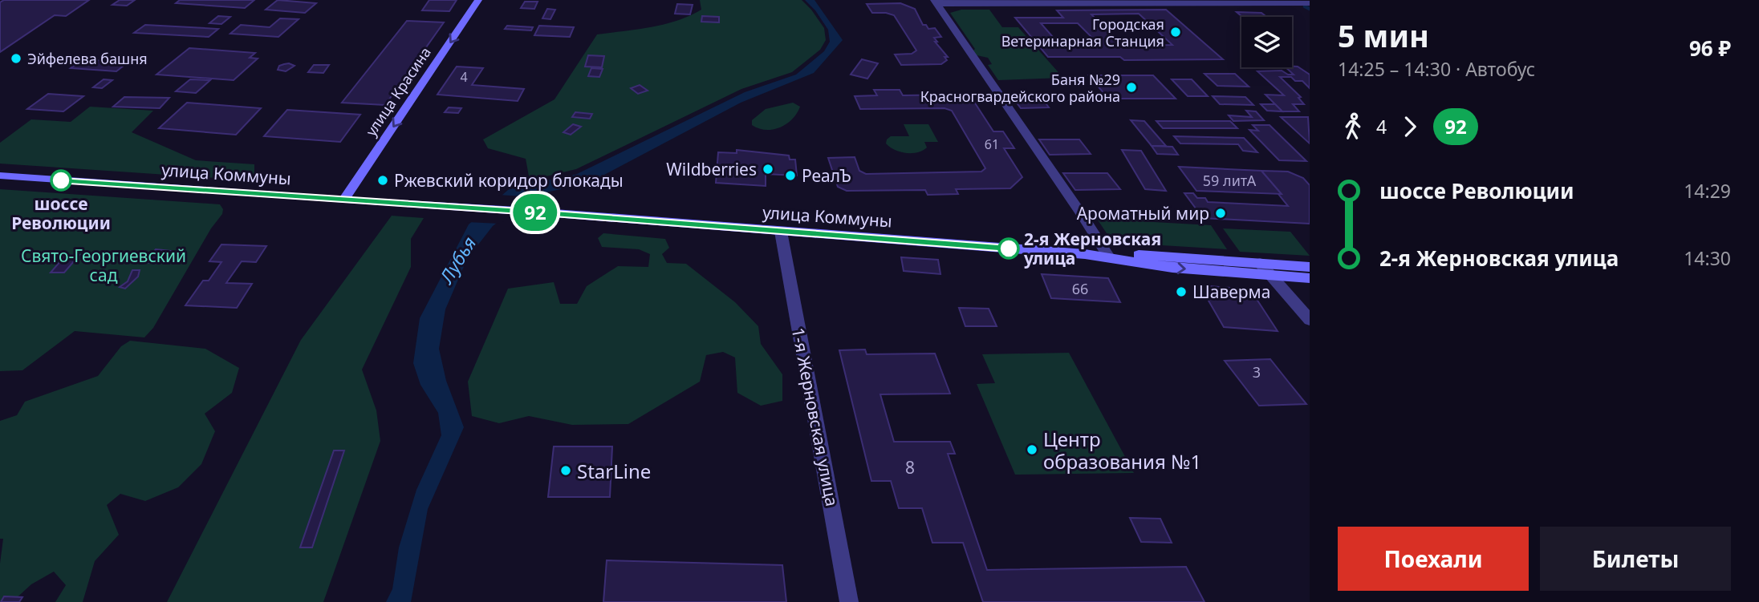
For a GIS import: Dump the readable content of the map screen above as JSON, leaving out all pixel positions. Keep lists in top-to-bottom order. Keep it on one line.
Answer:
{"streets":{"main road":["улица Красина","улица Коммуны"],"street":["1-я Жерновская улица"]},"crossings":[["улица Красина","улица Коммуны"],["улица Коммуны","1-я Жерновская улица"]],"one_way":["улица Красина"],"water":["Лубья"],"parks":["Свято-Георгиевский сад"],"places":["Городская Ветеринарная Станция","Эйфелева башня","Баня №29 Красногвардейского района","Wildberries","РеалЪ","шоссе Революции","Ржевский коридор блокады","Ароматный мир","2-я Жерновская улица","Шаверма","Центр образования №1","StarLine"],"lines":["bus line 92"],"house_numbers":["4","61","59 литА","66","3","8"],"page":{"on_map":"92","heading":["5 мин","14:25 – 14:30 · Автобус","96 ₽"],"legs":["4","92"],"list":[{"name":"шоссе Революции","value":"14:29"},{"name":"2-я Жерновская улица","value":"14:30"}],"buttons":["Поехали","Билеты"]}}
